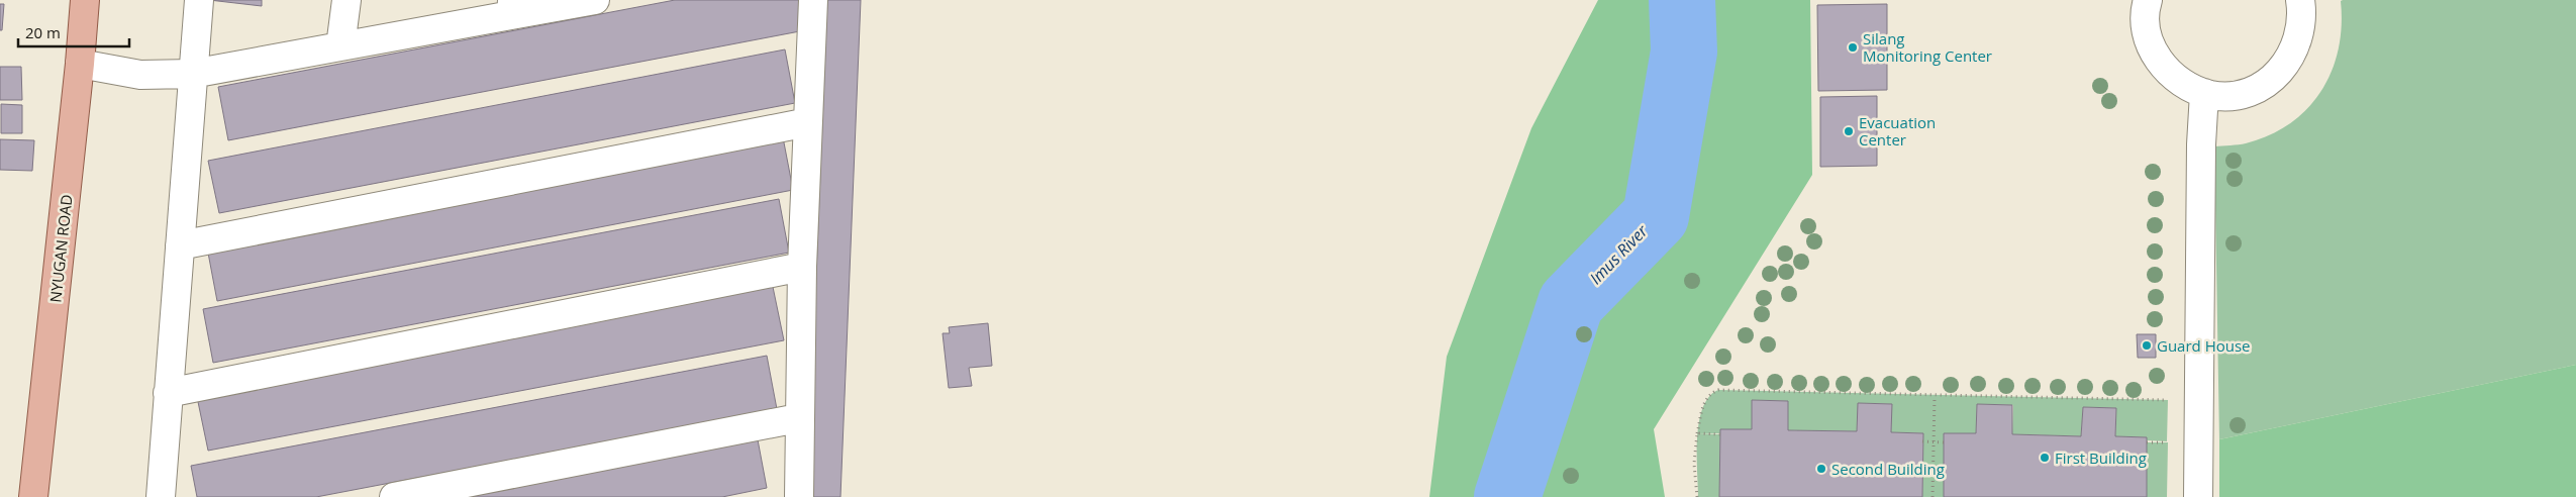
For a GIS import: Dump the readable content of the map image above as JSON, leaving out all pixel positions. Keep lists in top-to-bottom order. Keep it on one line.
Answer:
{"streets":{"main road":["NYUGAN ROAD"]},"water":["Imus River"],"places":["Silang Monitoring Center","Evacuation Center","Guard House","First Building","Second Building"],"scale_bar":"20 m"}
